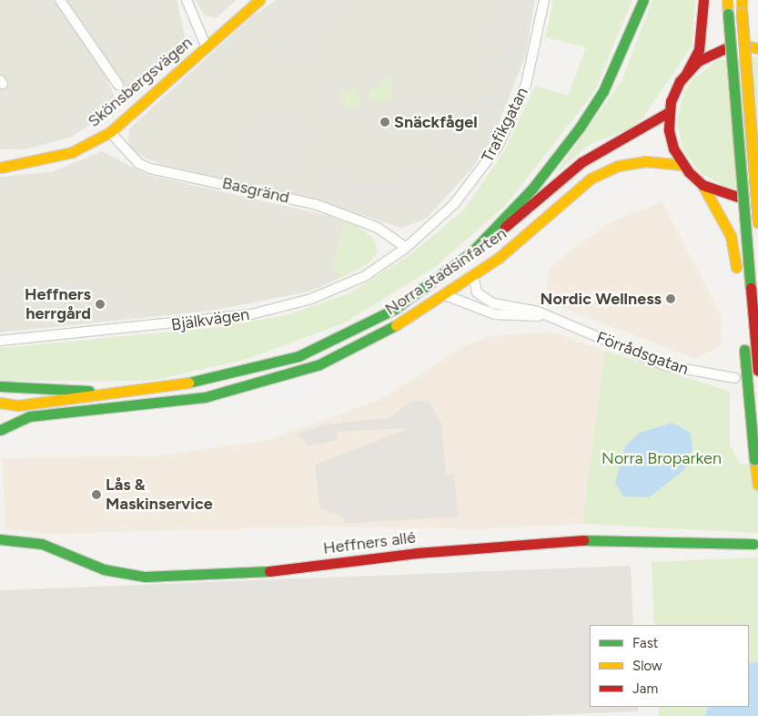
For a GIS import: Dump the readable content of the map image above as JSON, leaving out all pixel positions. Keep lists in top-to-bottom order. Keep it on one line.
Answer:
{"streets":{"main road":["Skönsbergsvägen","Norra stadsinfarten","Heffners allé"],"street":["Trafikgatan","Basgränd","Bjälkvägen","Förrådsgatan"]},"crossings":[["Skönsbergsvägen","Basgränd"],["Trafikgatan","Basgränd"],["Trafikgatan","Bjälkvägen"],["Basgränd","Bjälkvägen"],["Norra stadsinfarten","Förrådsgatan"]],"parks":["Norra Broparken"],"places":["Snäckfågel","Nordic Wellness","Heffners herrgård","Lås & Maskinservice"],"legend":["Fast","Slow","Jam"]}
